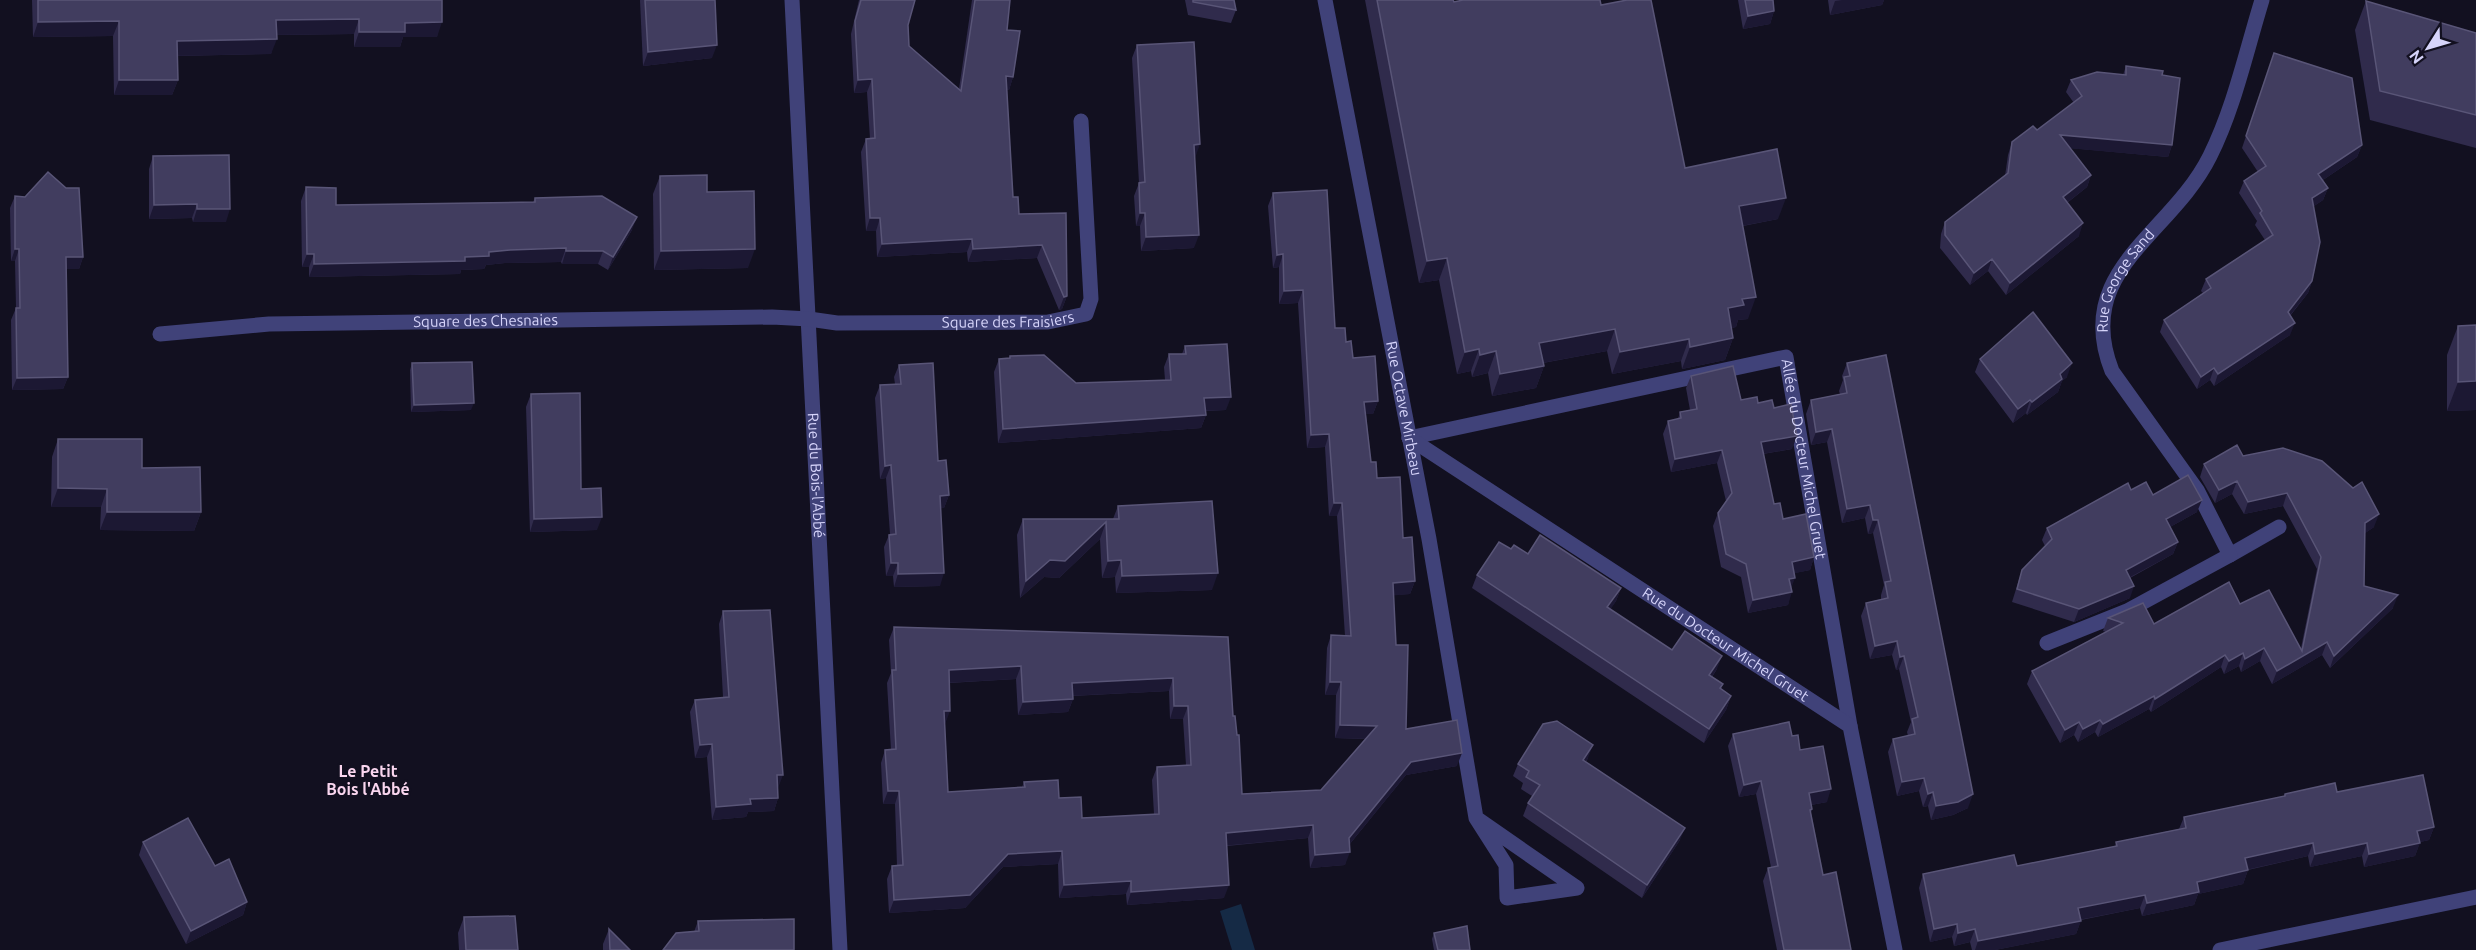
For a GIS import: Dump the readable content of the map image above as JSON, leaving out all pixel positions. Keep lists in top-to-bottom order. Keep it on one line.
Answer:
{"streets":{"street":["Rue George Sand","Square des Fraisiers","Square des Chesnaies","Rue Octave Mirbeau","Allée du Docteur Michel Gruet","Rue du Bois-l'Abbé","Rue du Docteur Michel Gruet"]},"crossings":[["Square des Fraisiers","Square des Chesnaies"],["Square des Fraisiers","Rue du Bois-l'Abbé"],["Square des Chesnaies","Rue du Bois-l'Abbé"],["Rue Octave Mirbeau","Allée du Docteur Michel Gruet"],["Rue Octave Mirbeau","Rue du Docteur Michel Gruet"],["Allée du Docteur Michel Gruet","Rue du Docteur Michel Gruet"]],"districts":["Le Petit Bois l'Abbé"],"north":"bottom left"}
